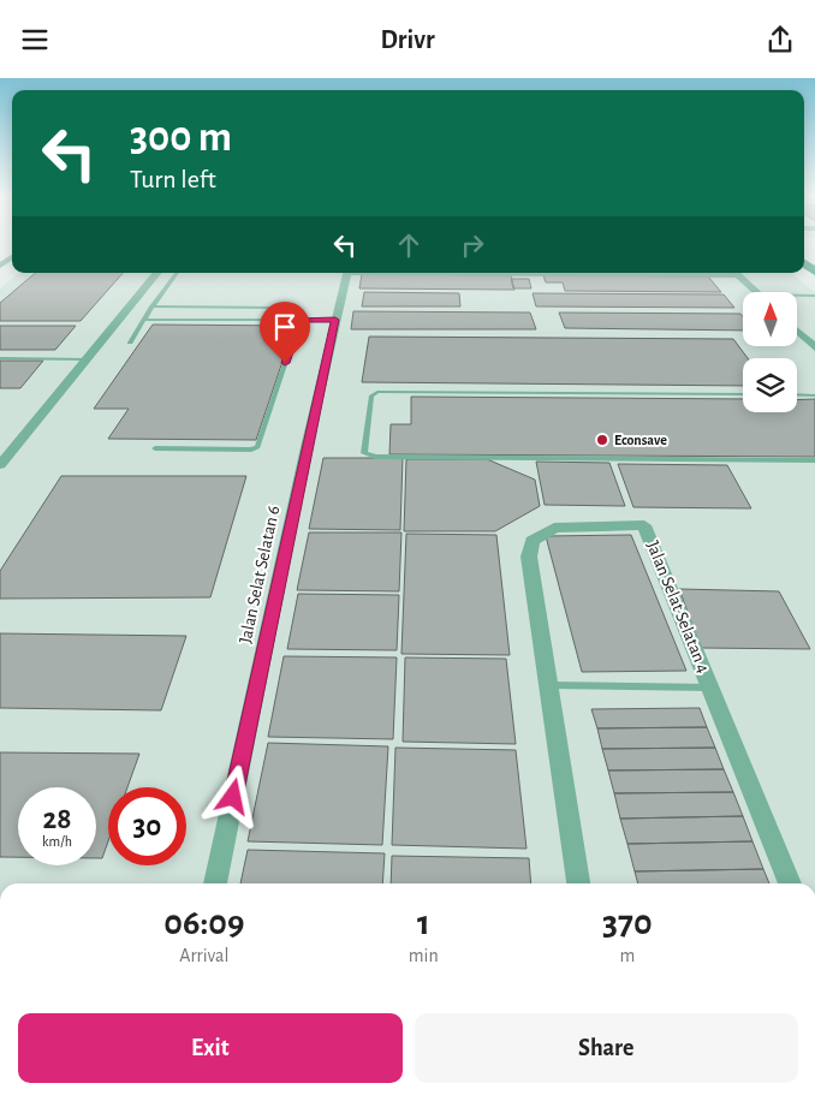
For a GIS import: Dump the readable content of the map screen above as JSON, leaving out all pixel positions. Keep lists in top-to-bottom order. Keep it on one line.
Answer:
{"streets":{"street":["Jalan Selat Selatan 6","Jalan Selat Selatan 4"]},"places":["Econsave"],"north":"top","page":{"header":"Drivr","turn":["300 m","Turn left"],"speed":"28 km/h","limit":"30","eta":["06:09","Arrival","1","min","370","m"],"buttons":["Exit","Share"]}}
